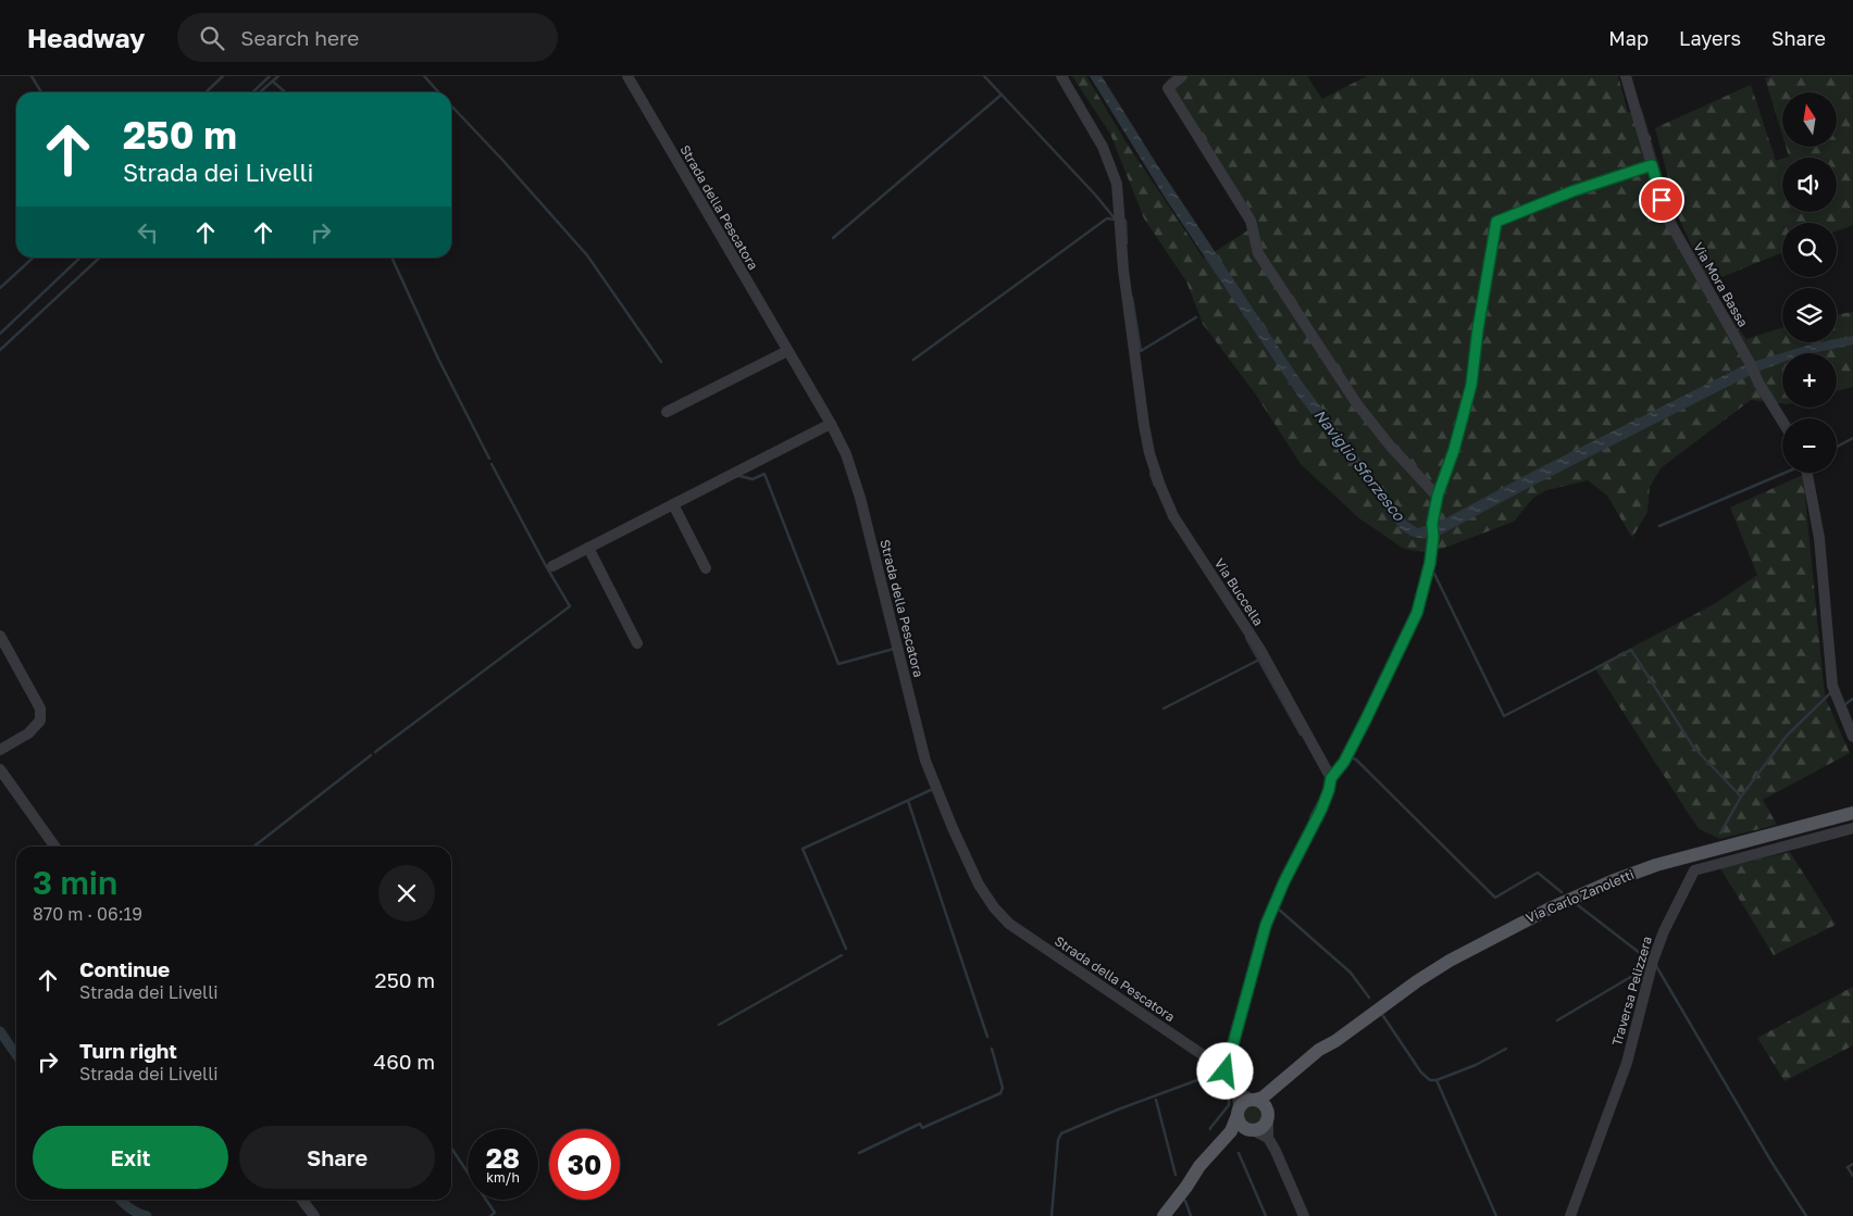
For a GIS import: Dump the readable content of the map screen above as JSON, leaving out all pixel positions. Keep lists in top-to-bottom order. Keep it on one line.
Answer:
{"streets":{"main road":["Via Carlo Zanoletti"],"street":["Strada della Pescatora","Via Mora Bassa","Via Buccella","Traversa Pelizzera"]},"water":["Naviglio Sforzesco"],"north":"top","page":{"header":"Headway","search":"Search here","nav":["Map","Layers","Share"],"map_buttons":["+","−"],"turn":["250 m","Strada dei Livelli"],"heading":["3 min","870 m · 06:19"],"list":[{"name":"Continue","note":"Strada dei Livelli","value":"250 m"},{"name":"Turn right","note":"Strada dei Livelli","value":"460 m"}],"buttons":["Exit","Share"],"speed":"28 km/h","limit":"30"}}
